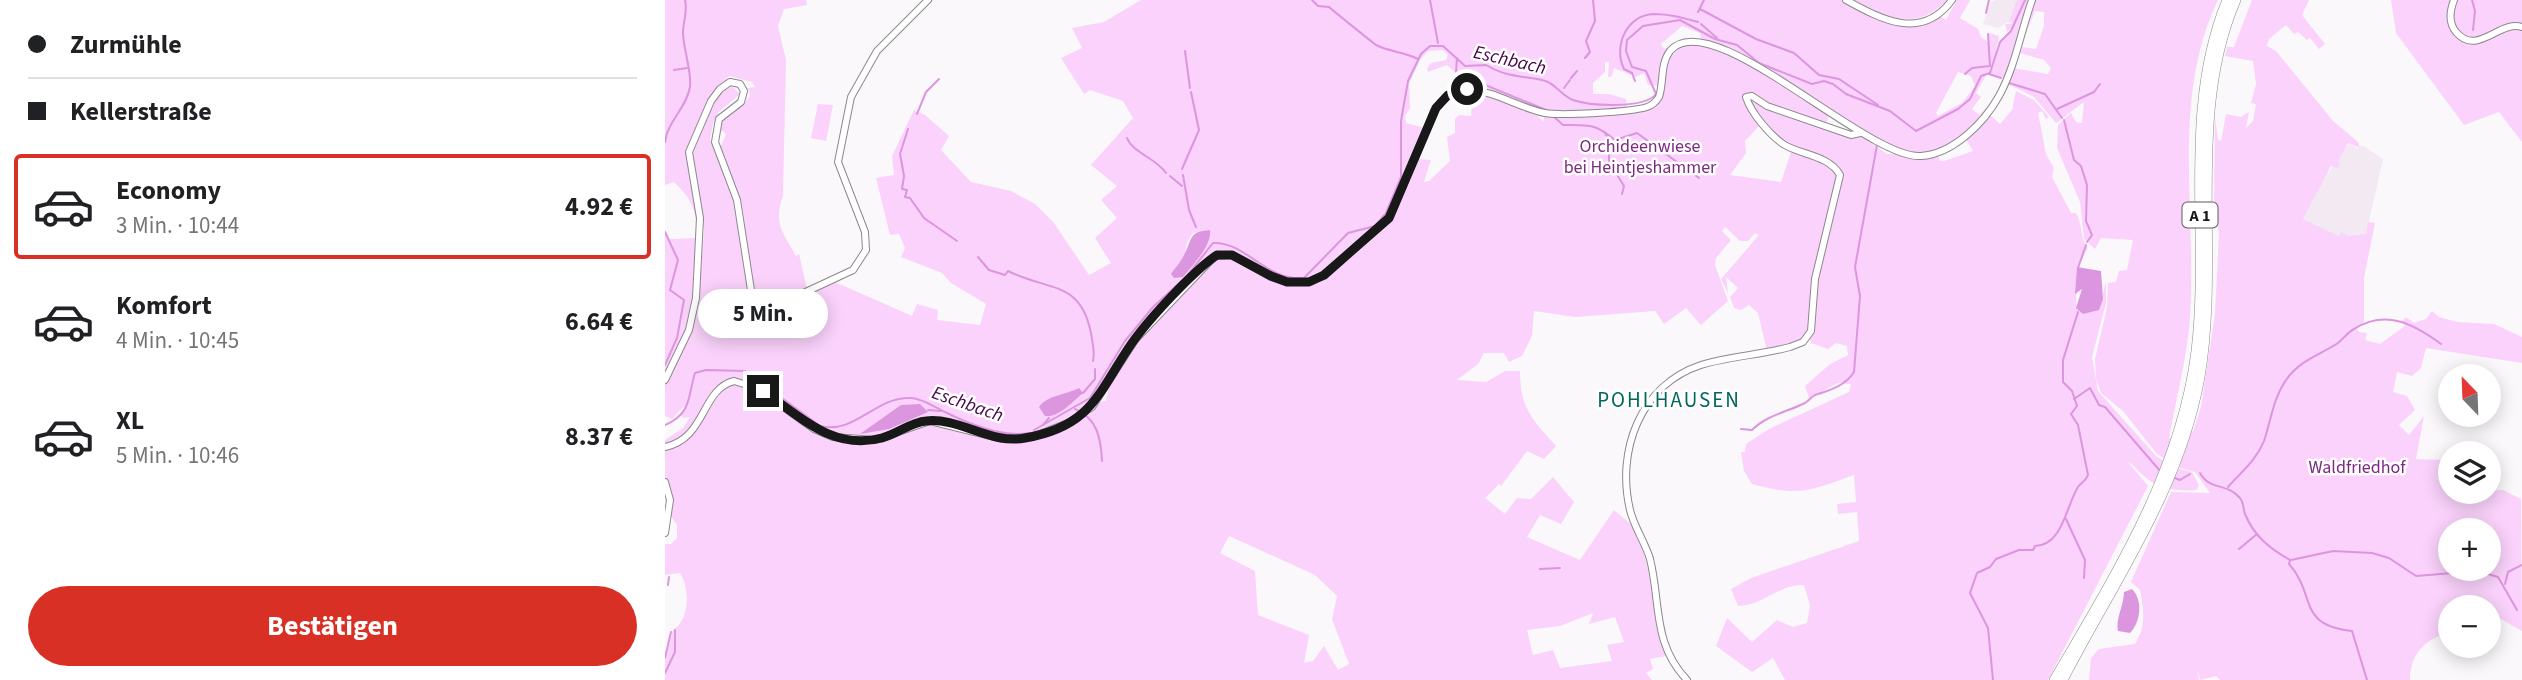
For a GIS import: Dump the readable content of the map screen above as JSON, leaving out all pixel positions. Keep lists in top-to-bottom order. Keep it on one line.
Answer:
{"streets":{"highway":["A 1"]},"districts":["POHLHAUSEN"],"water":["Eschbach"],"parks":["Orchideenwiese bei Heintjeshammer","Waldfriedhof"],"north":"top left","page":{"banner":["Zurmühle","Kellerstraße"],"list":[{"name":"Economy","note":"3 Min. · 10:44","value":"4.92 €"},{"name":"Komfort","note":"4 Min. · 10:45","value":"6.64 €"},{"name":"XL","note":"5 Min. · 10:46","value":"8.37 €"}],"bubble":"5 Min.","map_buttons":["+","−"],"buttons":"Bestätigen"}}
